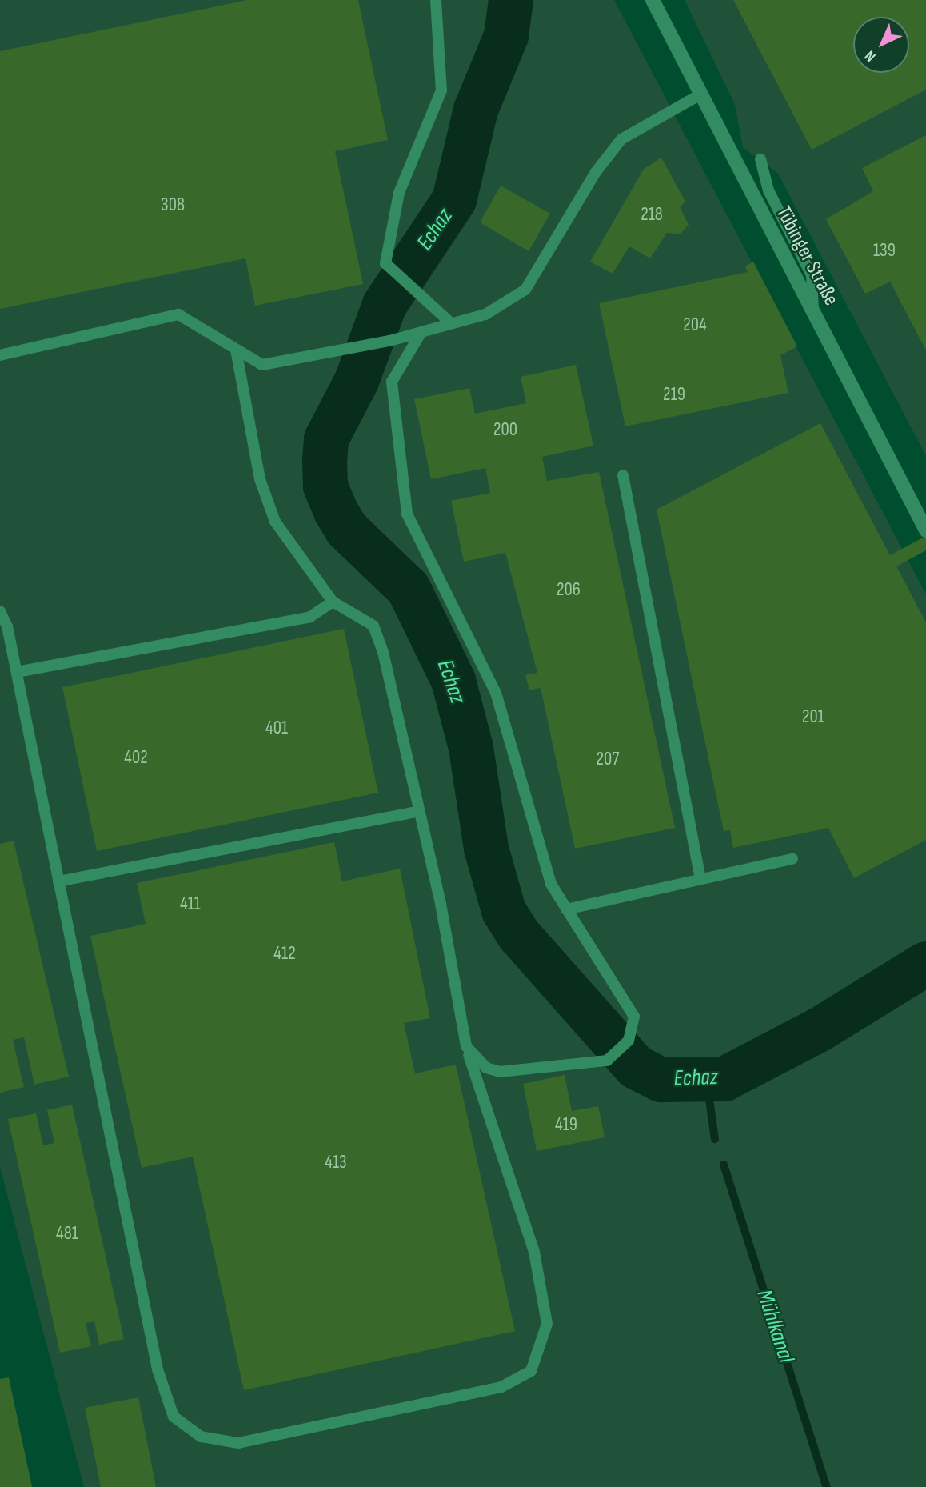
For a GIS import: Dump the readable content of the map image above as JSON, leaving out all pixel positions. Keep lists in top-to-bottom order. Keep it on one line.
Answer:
{"streets":{"main road":["Tübinger Straße"]},"water":["Echaz","Mühlkanal"],"house_numbers":["308","218","139","204","219","200","206","201","401","402","207","411","412","419","413","481"],"north":"bottom left"}
